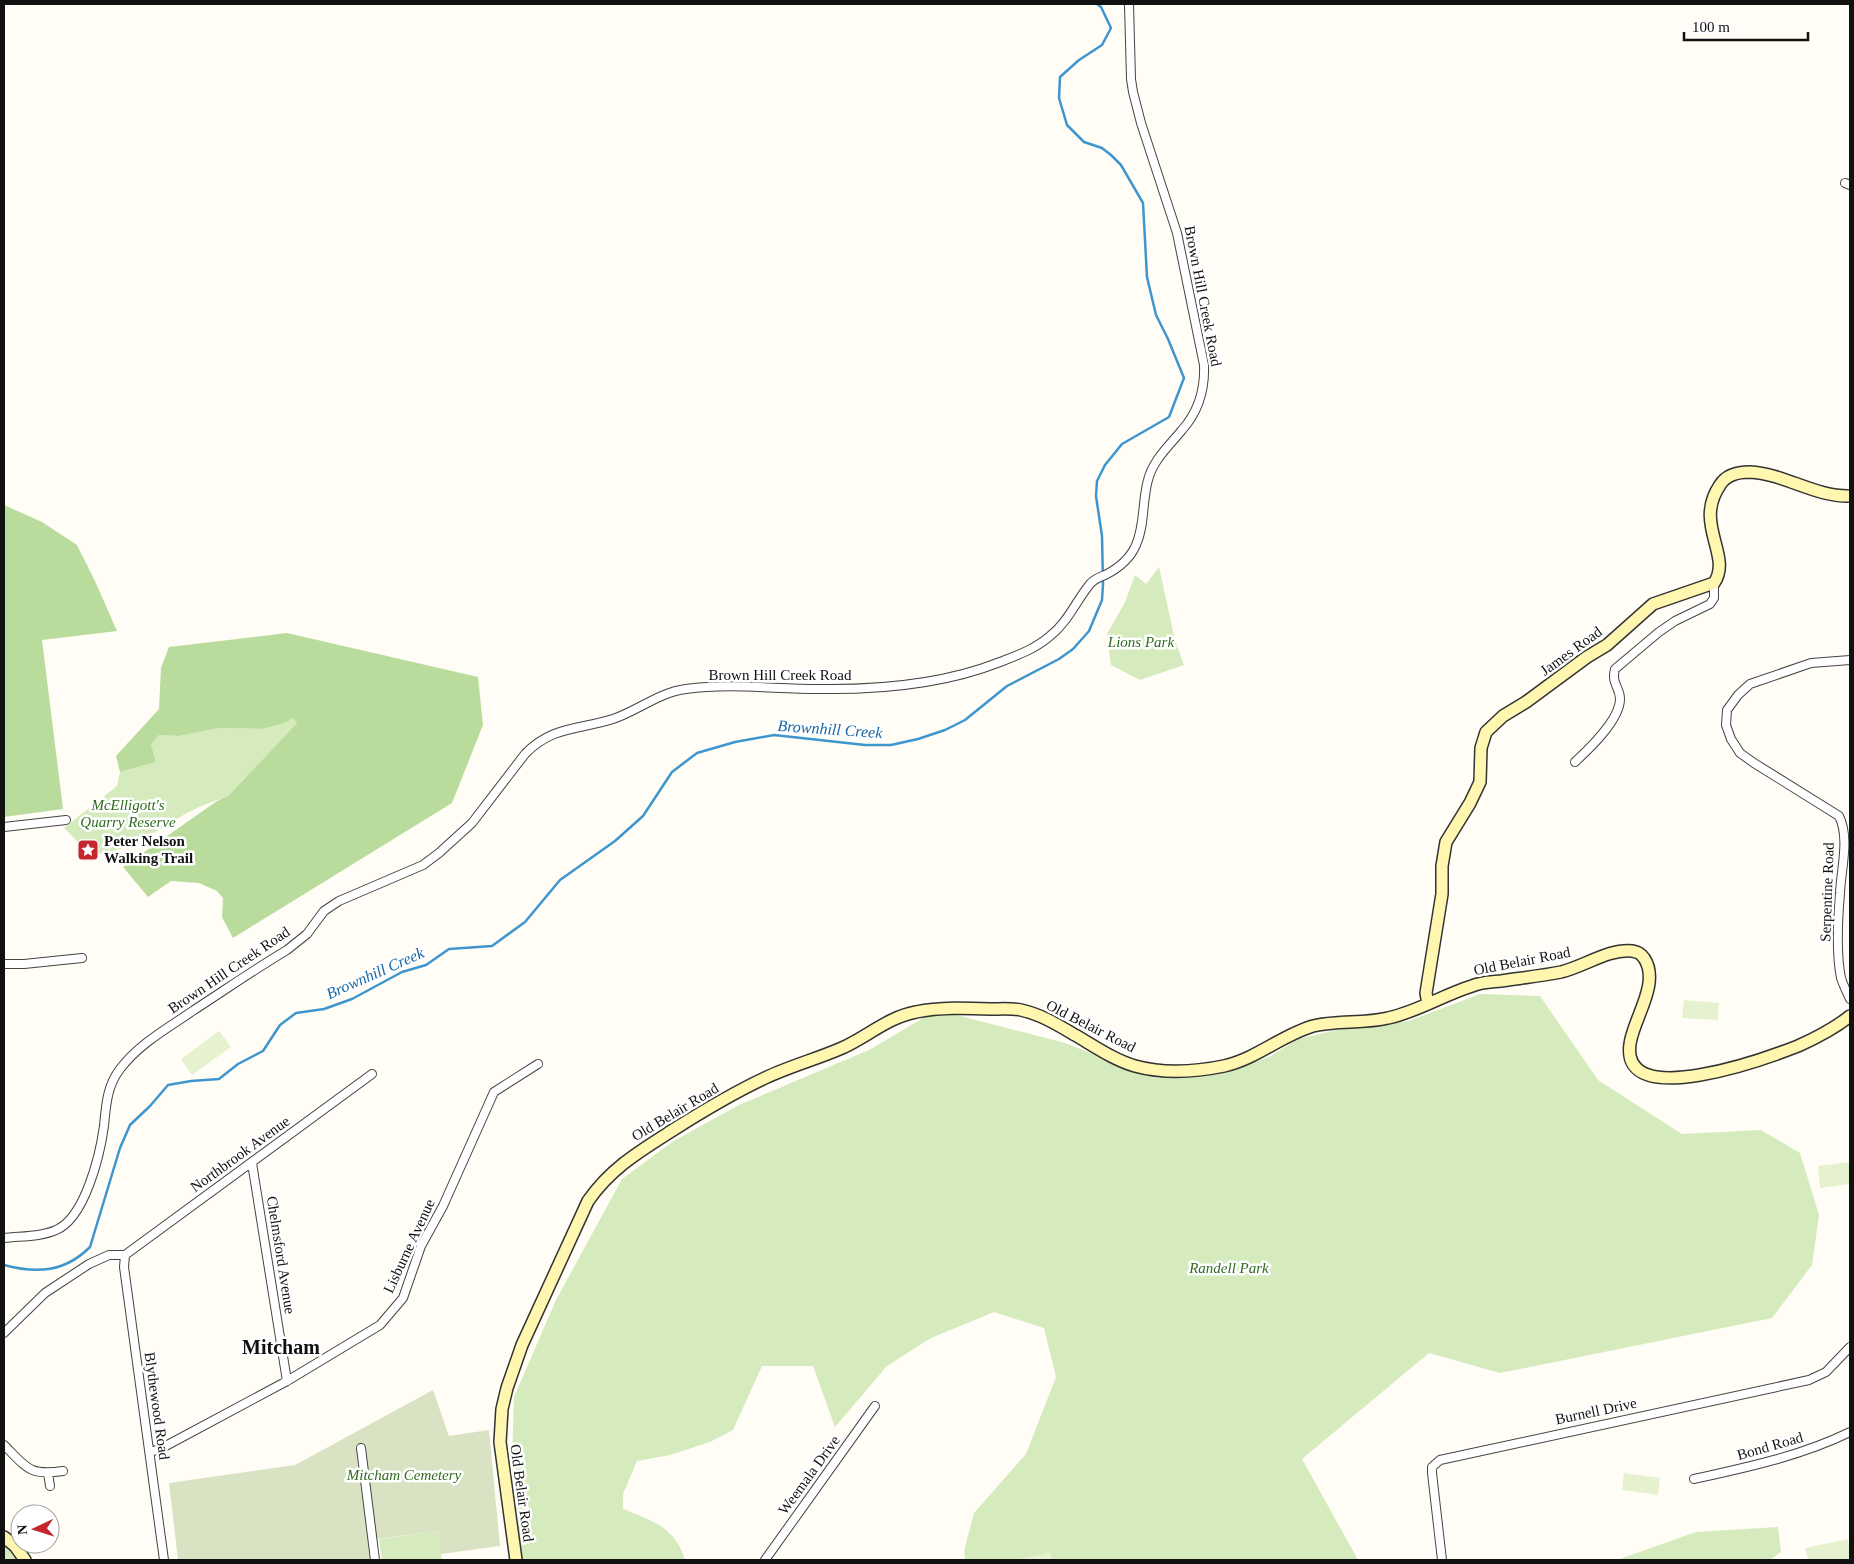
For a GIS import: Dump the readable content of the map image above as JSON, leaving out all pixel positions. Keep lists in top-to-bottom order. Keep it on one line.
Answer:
{"streets":{"main road":["James Road","Old Belair Road"],"street":["Brown Hill Creek Road","Serpentine Road","Northbrook Avenue","Lisburne Avenue","Chelmsford Avenue","Blythewood Road","Burnell Drive","Bond Road","Weemala Drive"]},"crossings":[["James Road","Old Belair Road"],["Northbrook Avenue","Chelmsford Avenue"],["Northbrook Avenue","Blythewood Road"],["Lisburne Avenue","Chelmsford Avenue"],["Lisburne Avenue","Blythewood Road"]],"districts":["Mitcham"],"water":["Brownhill Creek"],"parks":["Lions Park","McElligott's Quarry Reserve","Randell Park","Mitcham Cemetery"],"places":{"place":["Peter Nelson Walking Trail"]},"scale_bar":"100 m","north":"left"}
